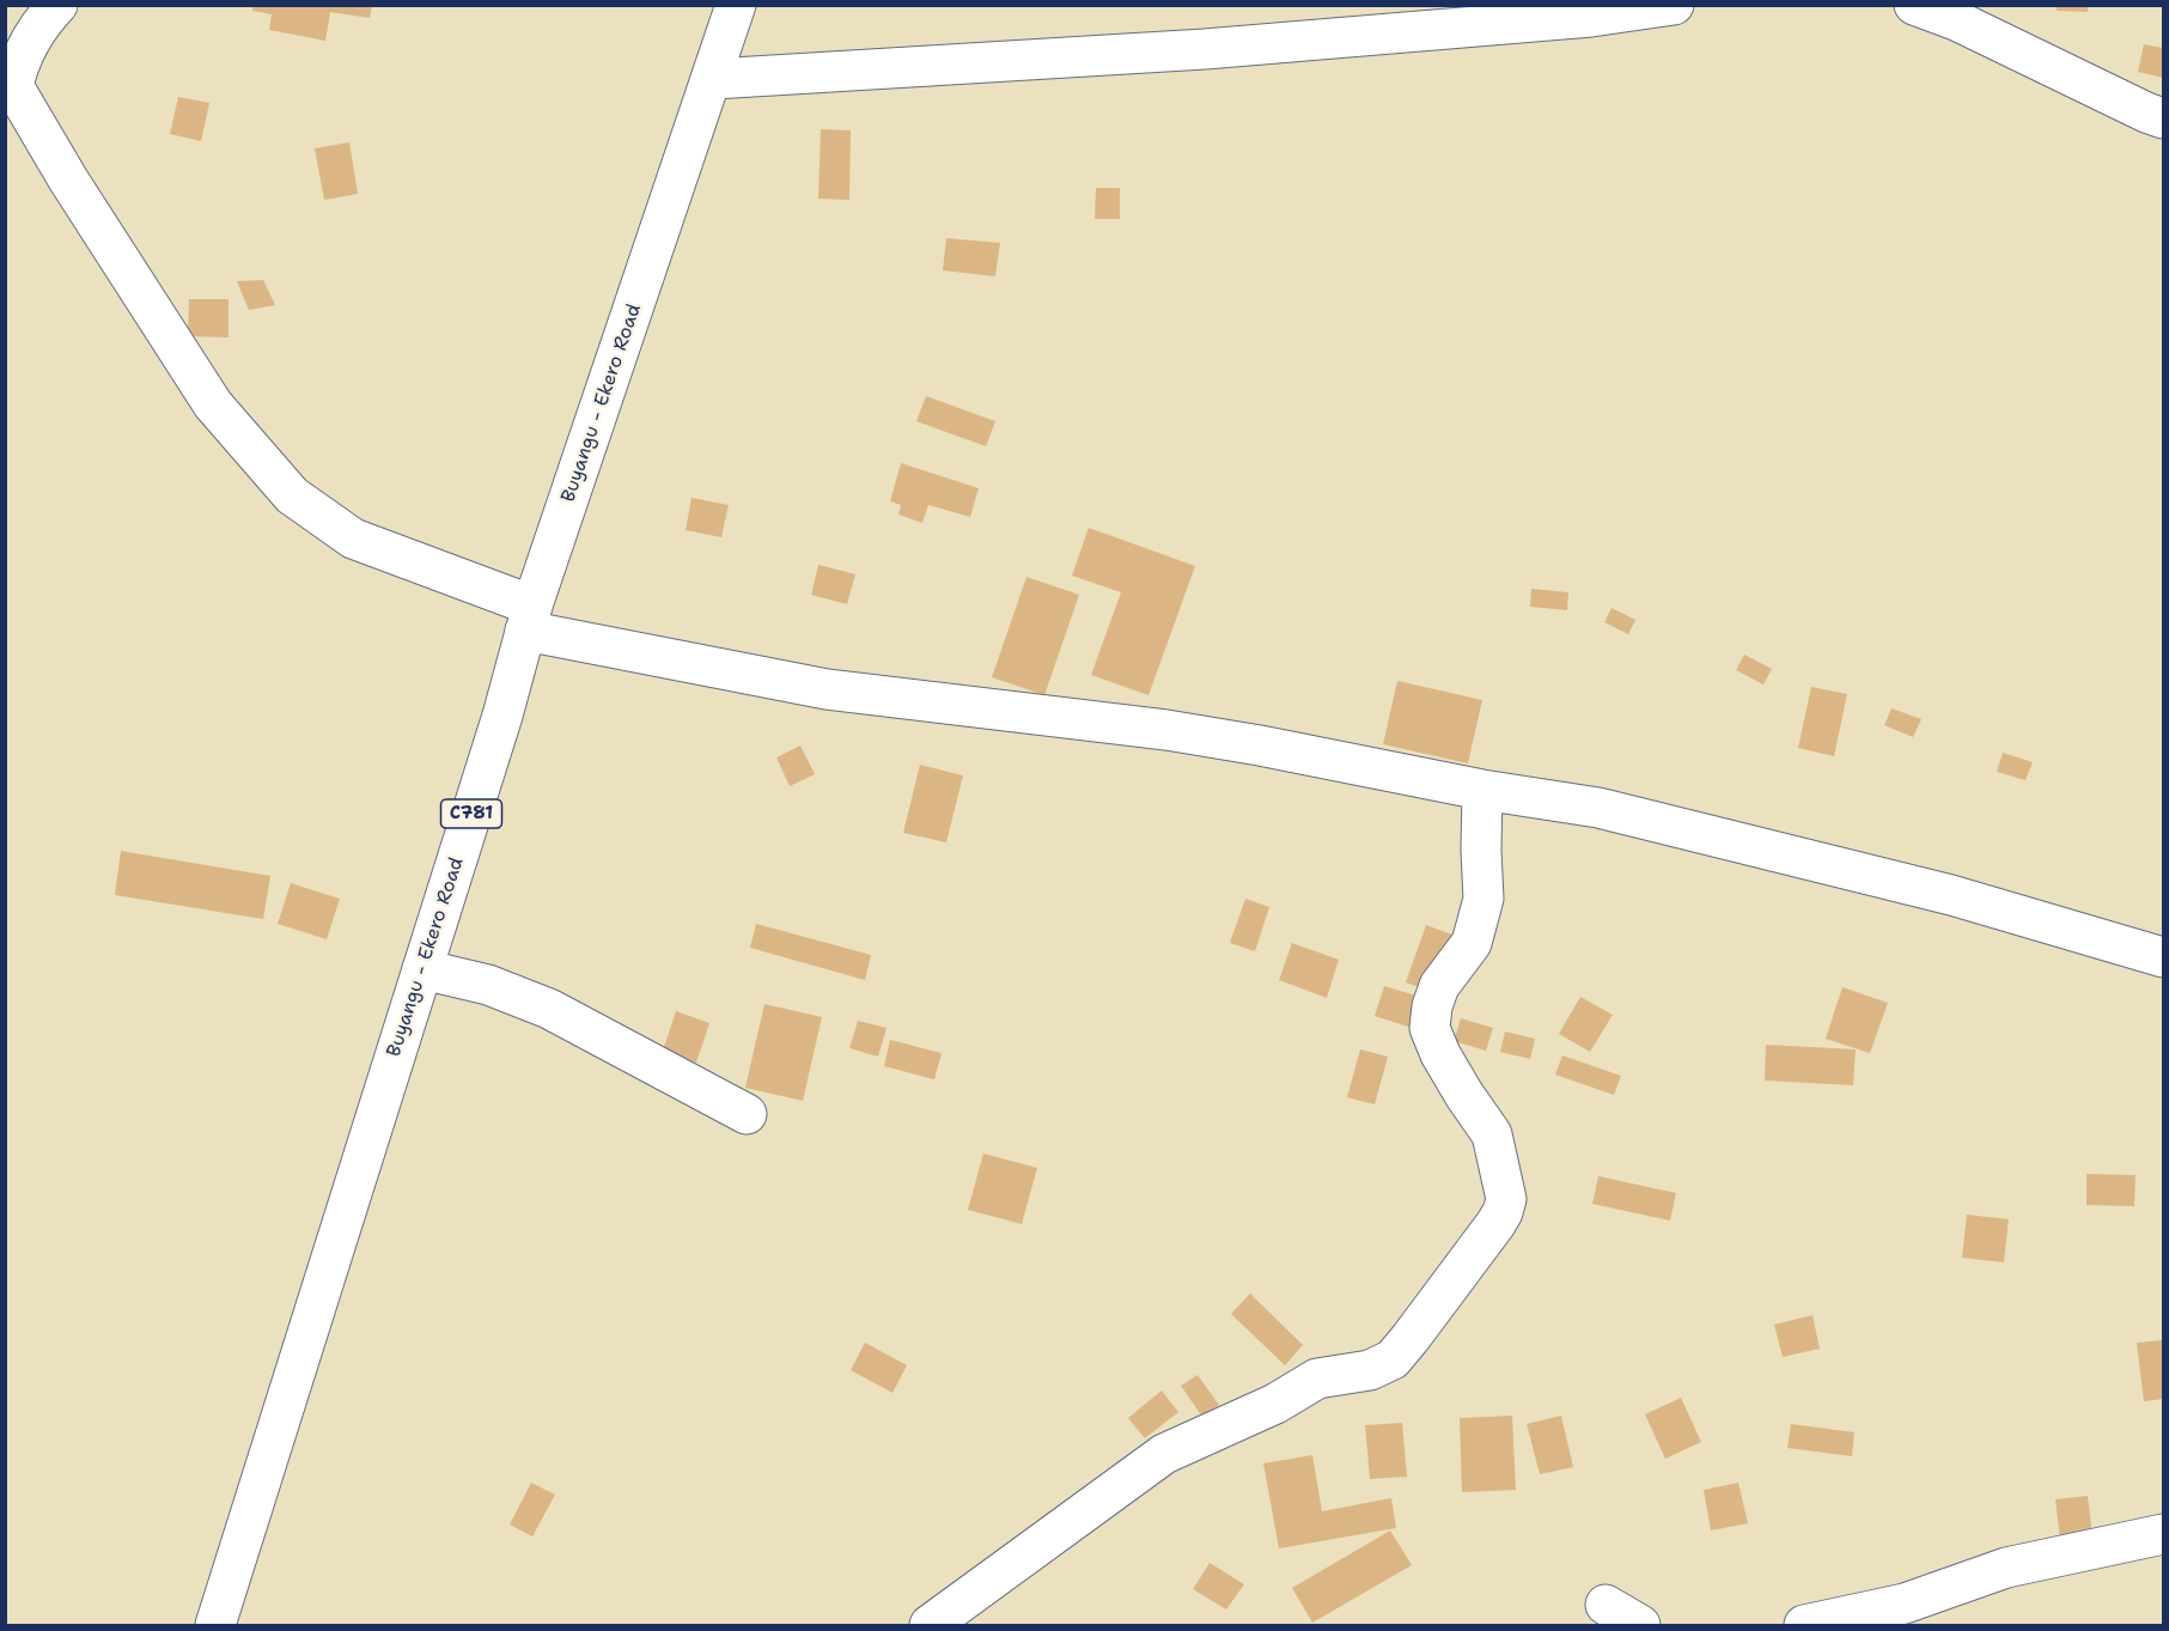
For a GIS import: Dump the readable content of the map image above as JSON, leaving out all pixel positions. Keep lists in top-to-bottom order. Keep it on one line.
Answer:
{"streets":{"street":["Buyangu - Ekero Road","C781"]}}
